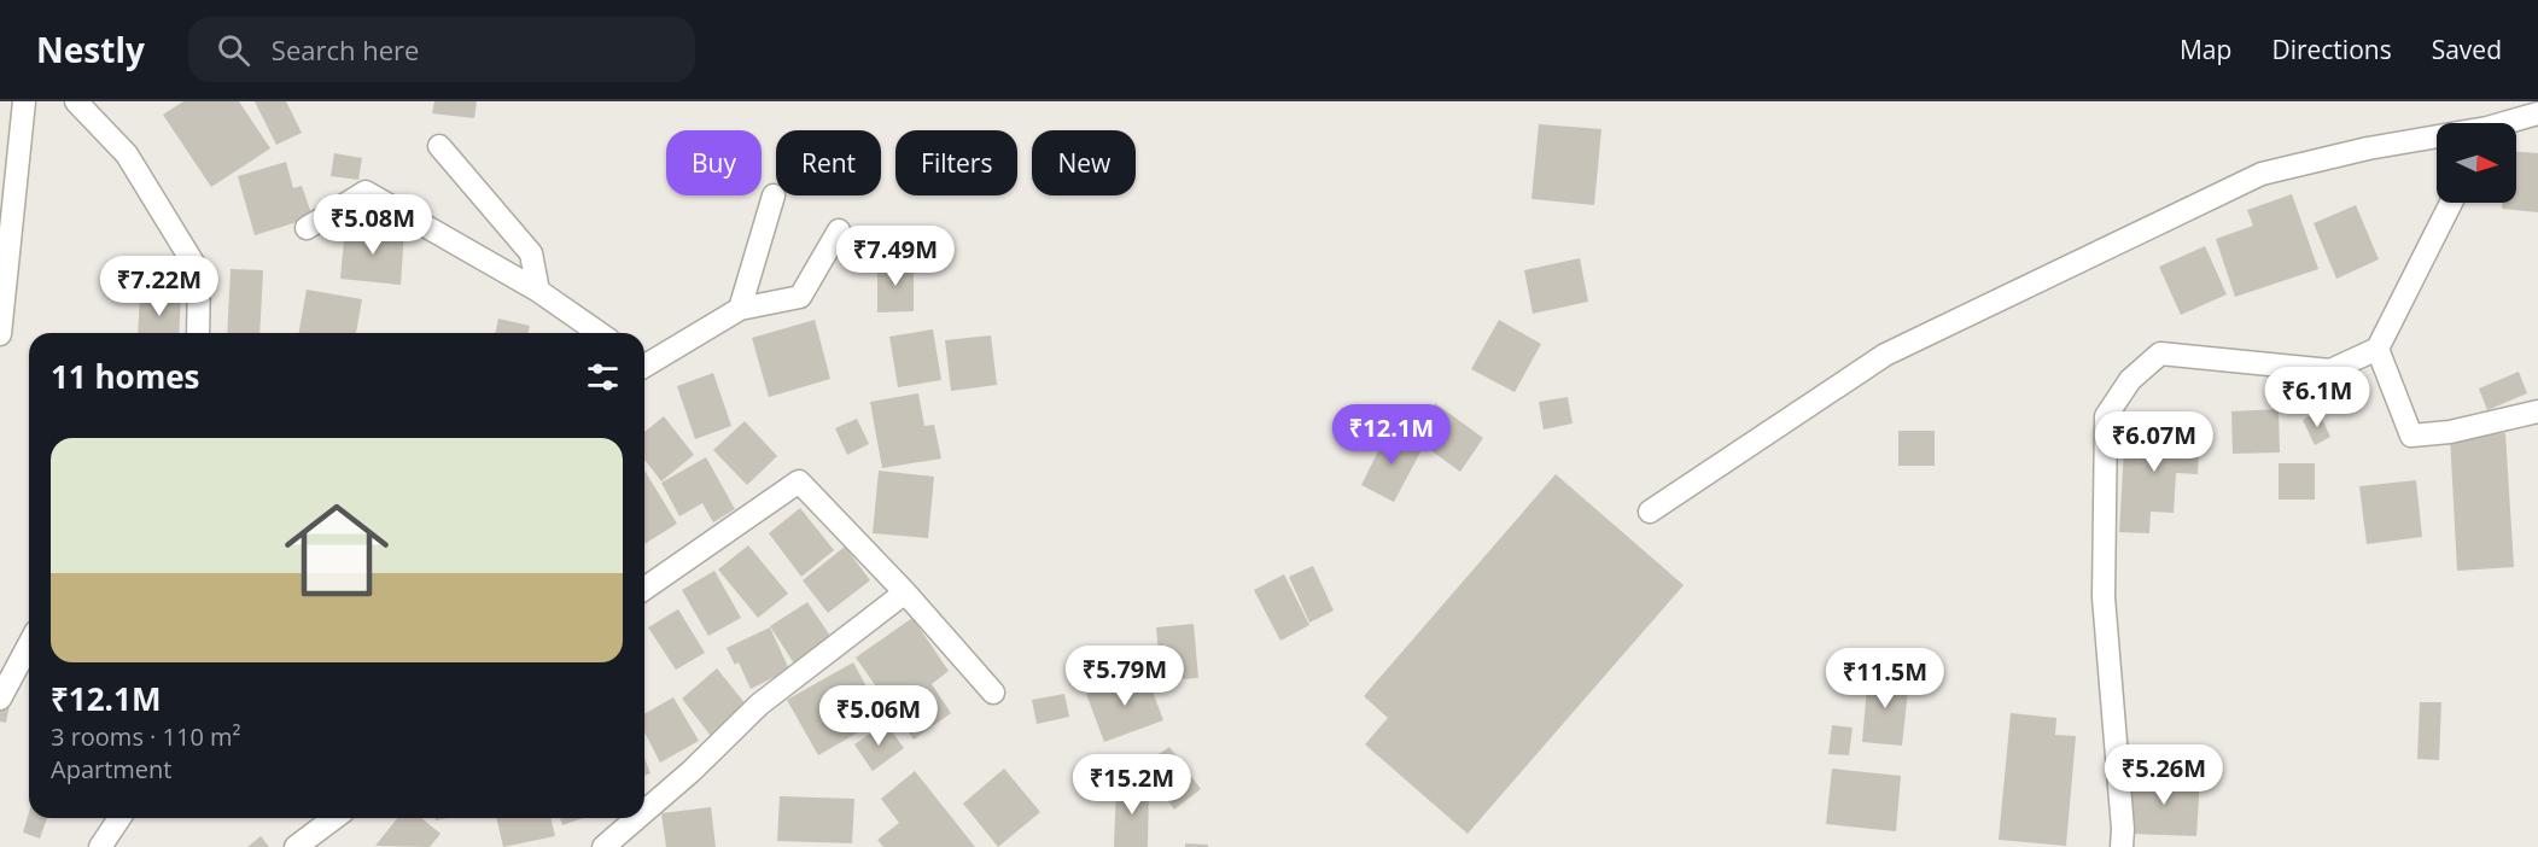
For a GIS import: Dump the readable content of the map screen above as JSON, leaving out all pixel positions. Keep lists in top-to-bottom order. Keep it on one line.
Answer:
{"north":"right","page":{"header":"Nestly","search":"Search here","nav":["Map","Directions","Saved"],"chip":["Buy","Rent","Filters","New"],"price":["₹5.08M","₹7.49M","₹7.22M","₹6.1M","₹12.1M","₹6.07M","₹5.79M","₹11.5M","₹5.06M","₹5.26M","₹15.2M"],"heading":"11 homes","list":[{"name":"₹12.1M","note":"3 rooms · 110 m² · Apartment"}]}}
